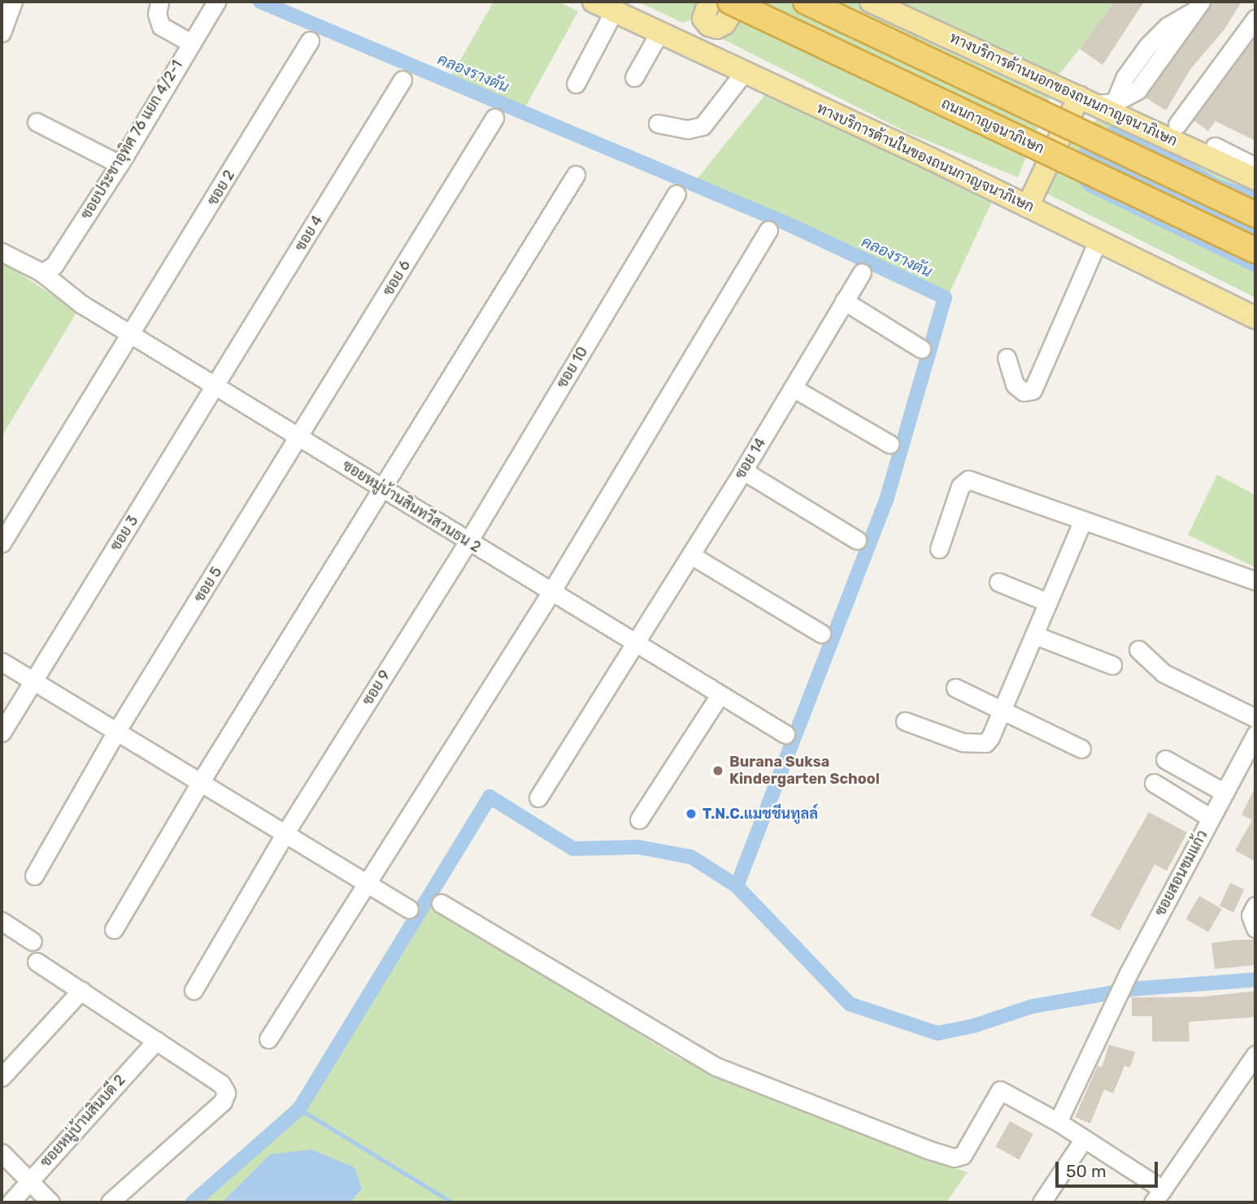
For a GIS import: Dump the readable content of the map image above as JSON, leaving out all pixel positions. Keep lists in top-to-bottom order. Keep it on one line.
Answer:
{"streets":{"highway":["ถนนกาญจนาภิเษก"],"main road":["ทางบริการด้านนอกของถนนกาญจนาภิเษก","ทางบริการด้านในของถนนกาญจนาภิเษก"],"street":["ซอยประชาอุทิศ 76 แยก 4/2-1","ซอย 2","ซอย 4","ซอย 6","ซอย 10","ซอย 14","ซอยหมู่บ้านสินทวีสวนธน 2","ซอย 3","ซอย 5","ซอย 9","ซอยสอนชมแก้ว","ซอยหมู่บ้านสินบดี 2"]},"crossings":[["ซอยประชาอุทิศ 76 แยก 4/2-1","ซอยหมู่บ้านสินทวีสวนธน 2"],["ซอย 2","ซอยหมู่บ้านสินทวีสวนธน 2"],["ซอย 4","ซอยหมู่บ้านสินทวีสวนธน 2"],["ซอย 4","ซอย 3"],["ซอย 6","ซอยหมู่บ้านสินทวีสวนธน 2"],["ซอย 6","ซอย 5"],["ซอย 10","ซอยหมู่บ้านสินทวีสวนธน 2"],["ซอย 10","ซอย 9"],["ซอย 14","ซอยหมู่บ้านสินทวีสวนธน 2"],["ซอยหมู่บ้านสินทวีสวนธน 2","ซอย 3"],["ซอยหมู่บ้านสินทวีสวนธน 2","ซอย 5"],["ซอยหมู่บ้านสินทวีสวนธน 2","ซอย 9"]],"water":["คลองรางตัน"],"places":["Burana Suksa Kindergarten School","T.N.C.แมชชีนทูลล์"],"scale_bar":"50 m"}
